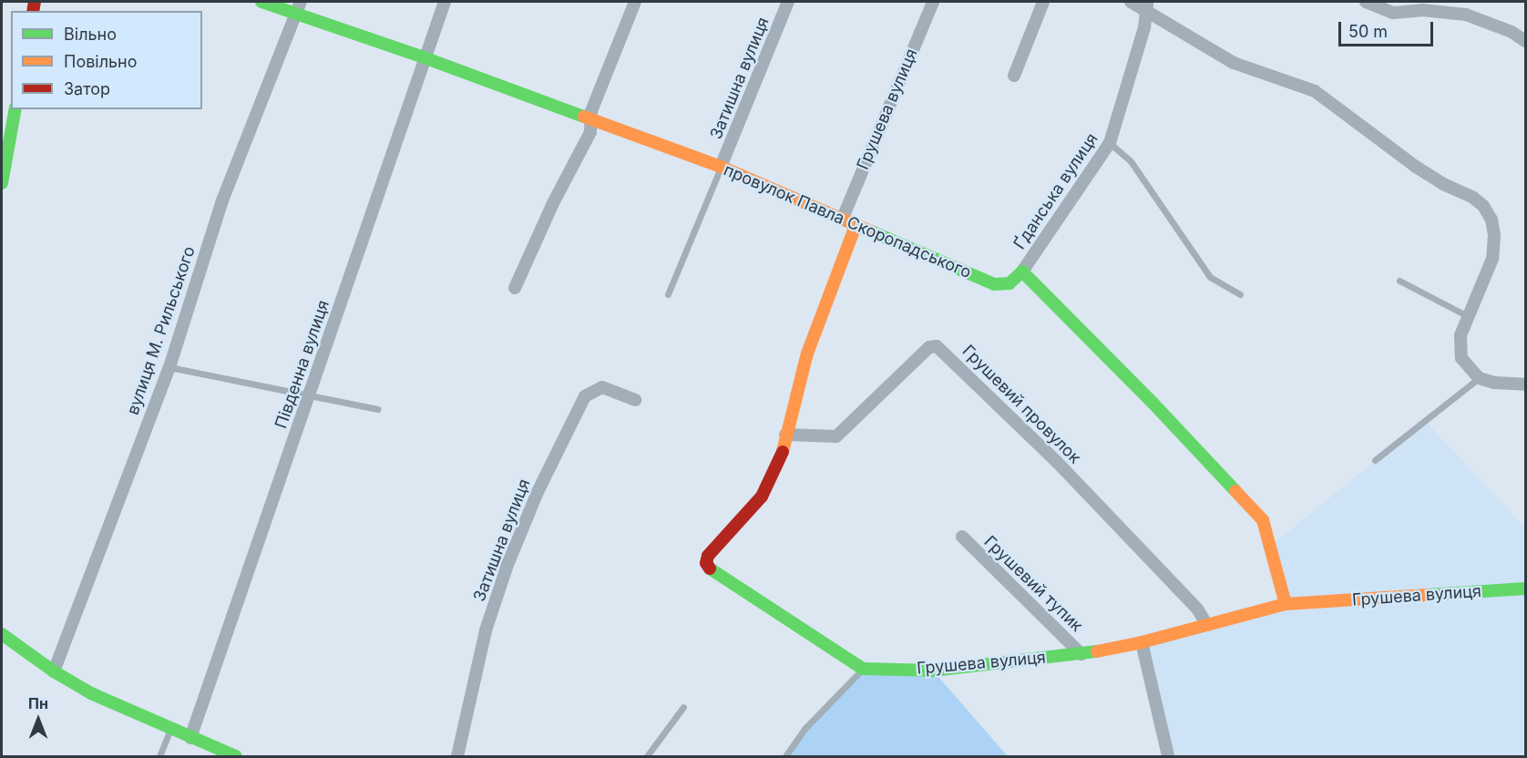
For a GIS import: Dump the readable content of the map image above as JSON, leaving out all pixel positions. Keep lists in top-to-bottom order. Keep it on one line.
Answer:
{"streets":{"street":["Затишна вулиця","Грушева вулиця","Ґданська вулиця","провулок Павла Скоропадського","вулиця М. Рильського","Південна вулиця","Грушевий провулок","Грушевий тупик"]},"crossings":[["Затишна вулиця","провулок Павла Скоропадського"],["Грушева вулиця","провулок Павла Скоропадського"],["Грушева вулиця","Грушевий провулок"],["Грушева вулиця","Грушевий тупик"],["Ґданська вулиця","провулок Павла Скоропадського"],["провулок Павла Скоропадського","вулиця М. Рильського"],["провулок Павла Скоропадського","Південна вулиця"]],"legend":["Вільно","Повільно","Затор"],"scale_bar":"50 m","north":"top"}
